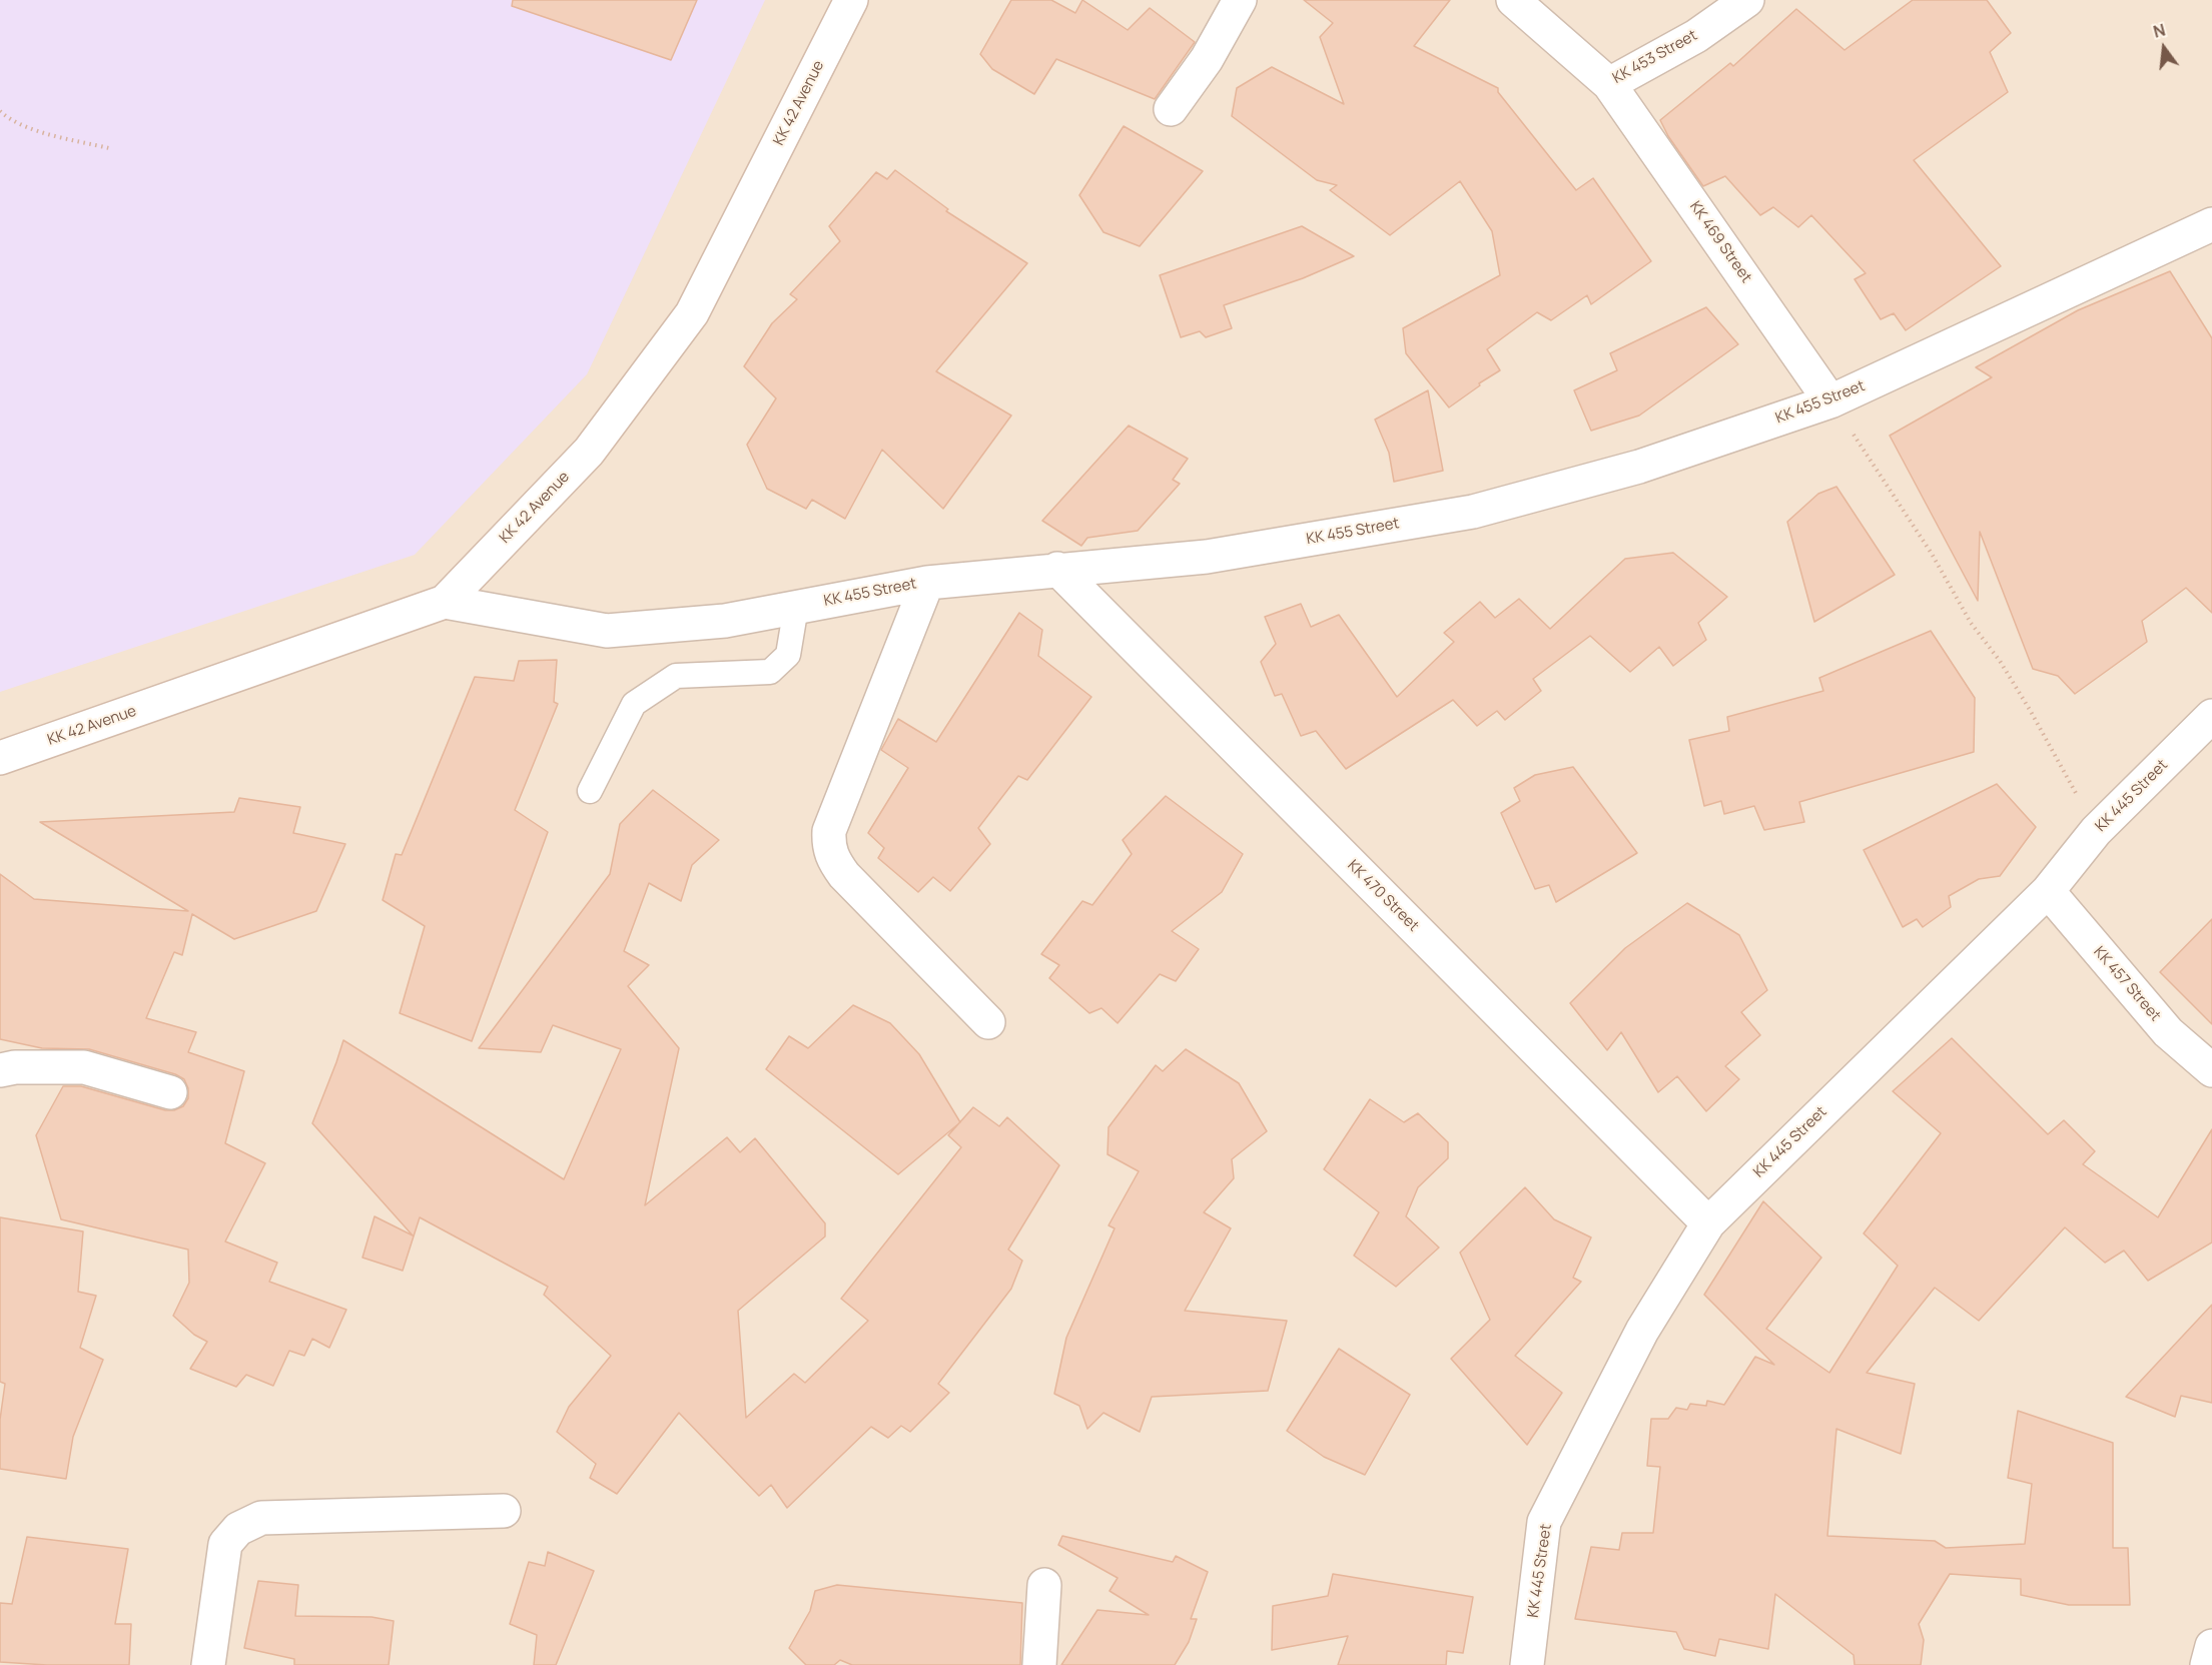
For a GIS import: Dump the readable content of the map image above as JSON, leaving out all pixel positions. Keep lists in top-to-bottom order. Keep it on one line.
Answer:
{"streets":{"street":["KK 453 Street","KK 42 Avenue","KK 469 Street","KK 455 Street","KK 445 Street","KK 470 Street","KK 457 Street"]},"crossings":[["KK 453 Street","KK 469 Street"],["KK 42 Avenue","KK 455 Street"],["KK 469 Street","KK 455 Street"],["KK 455 Street","KK 470 Street"],["KK 445 Street","KK 470 Street"],["KK 445 Street","KK 457 Street"]],"north":"top"}
